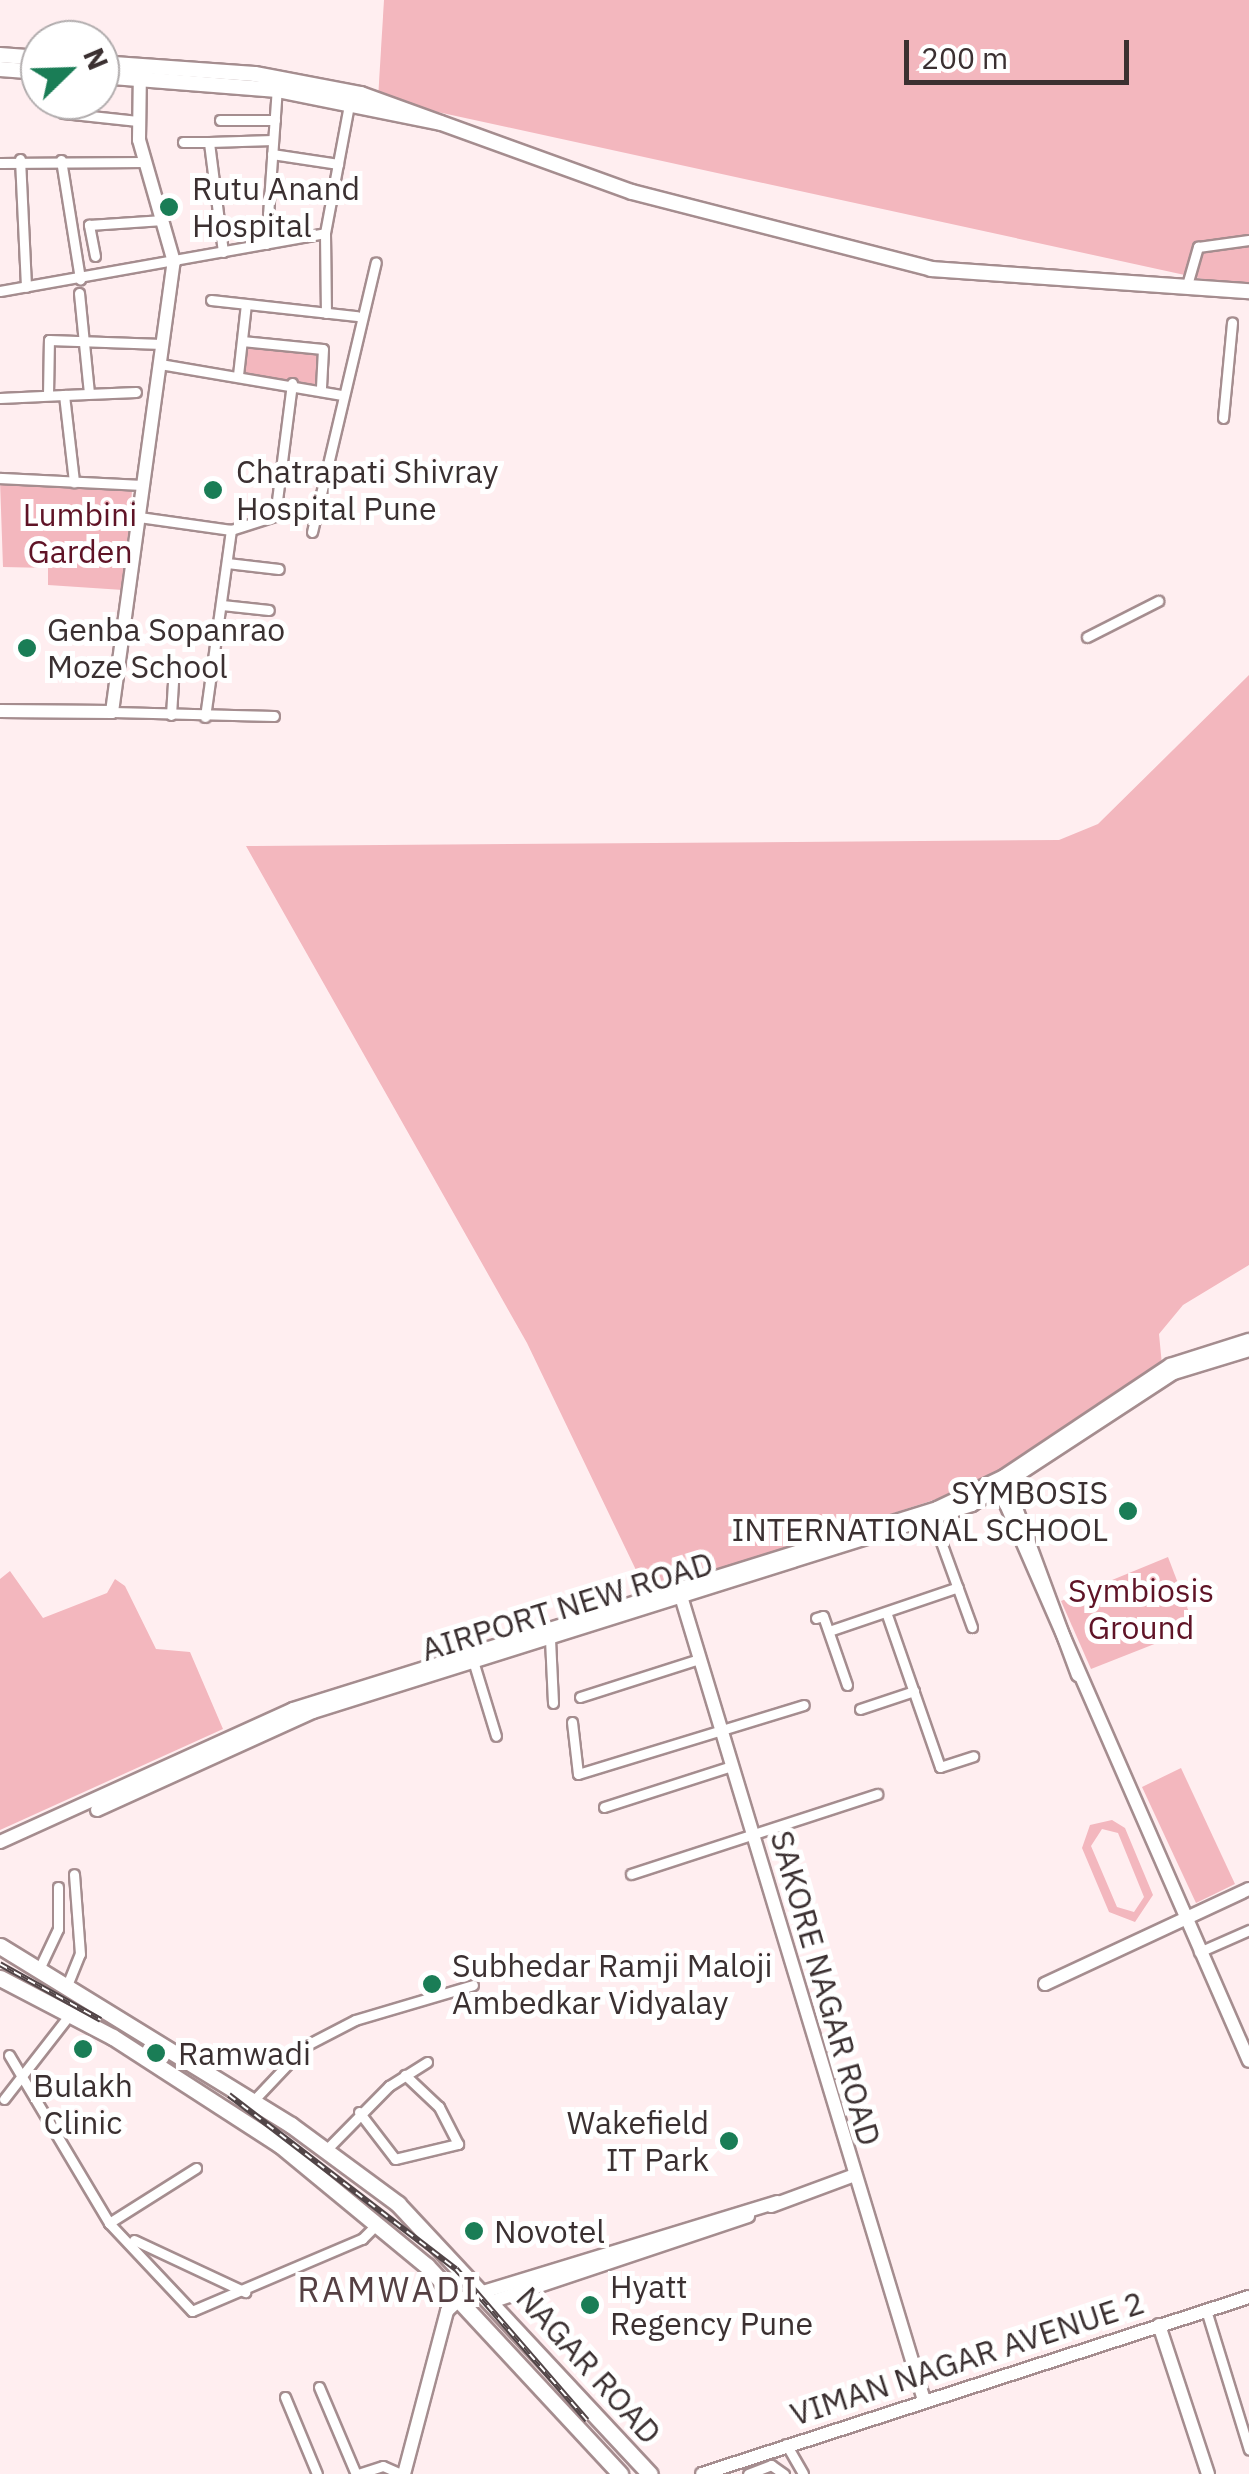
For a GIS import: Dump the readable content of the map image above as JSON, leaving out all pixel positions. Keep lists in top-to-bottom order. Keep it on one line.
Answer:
{"streets":{"highway":["NAGAR ROAD"],"street":["AIRPORT NEW ROAD","SAKORE NAGAR ROAD","VIMAN NAGAR AVENUE 2"]},"crossings":[["AIRPORT NEW ROAD","SAKORE NAGAR ROAD"],["SAKORE NAGAR ROAD","VIMAN NAGAR AVENUE 2"]],"districts":["RAMWADI"],"parks":["Lumbini Garden","Symbiosis Ground"],"places":["Rutu Anand Hospital","Chatrapati Shivray Hospital Pune","Genba Sopanrao Moze School","SYMBOSIS INTERNATIONAL SCHOOL","Subhedar Ramji Maloji Ambedkar Vidyalay","Bulakh Clinic","Ramwadi","Wakefield IT Park","Novotel","Hyatt Regency Pune"],"scale_bar":"200 m","north":"top right"}
